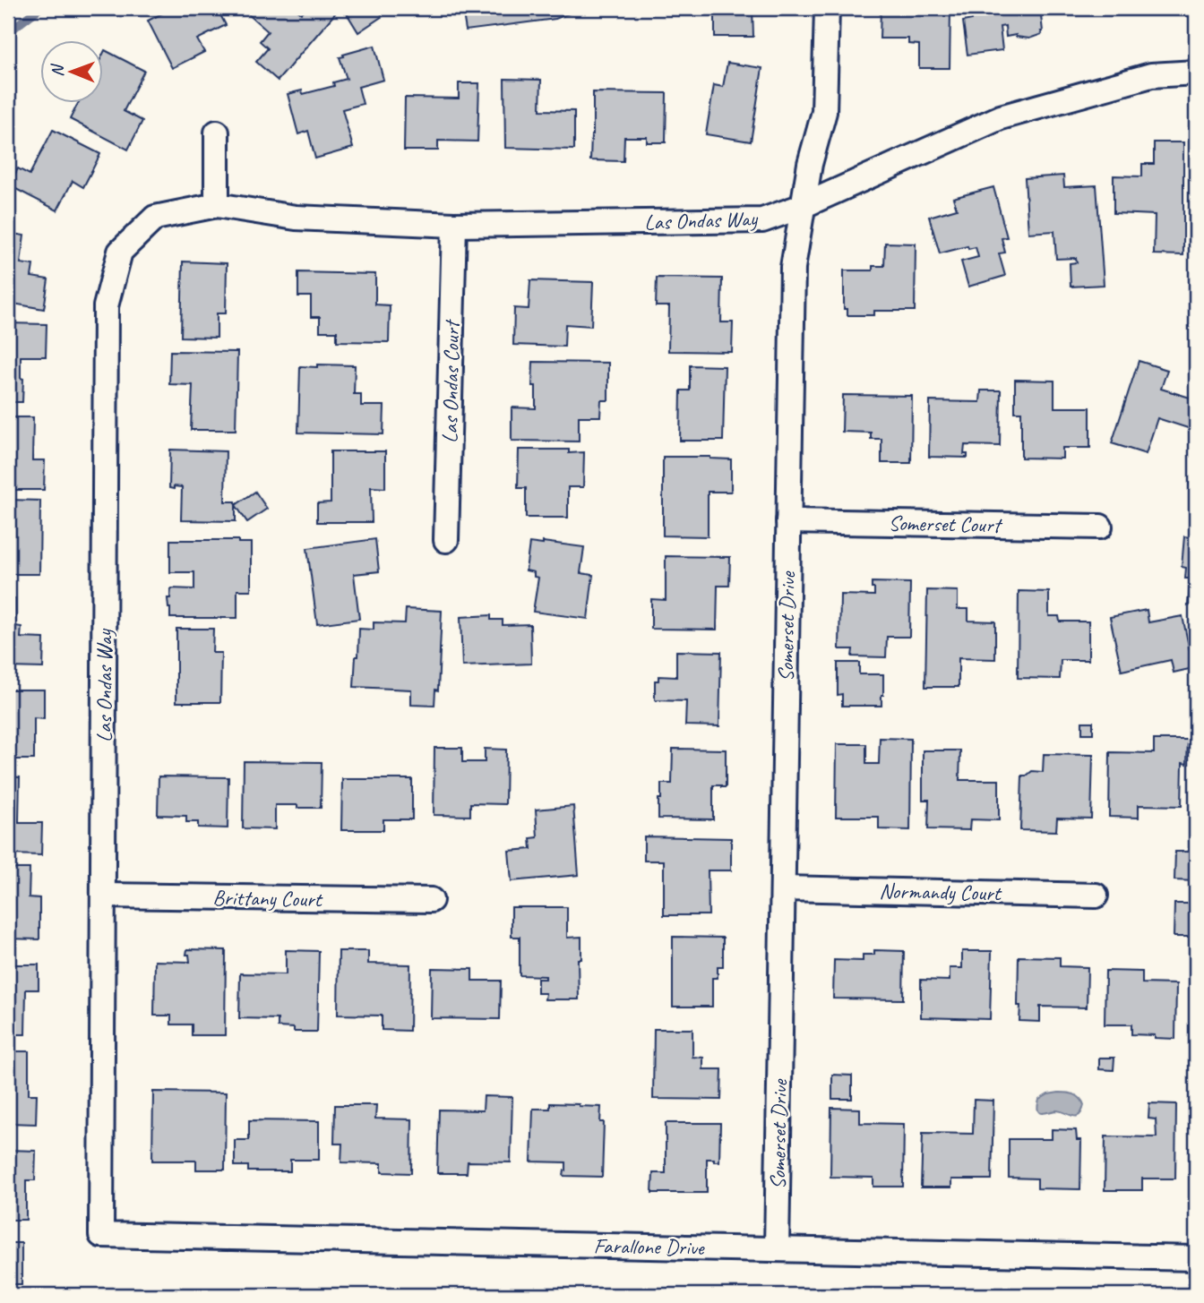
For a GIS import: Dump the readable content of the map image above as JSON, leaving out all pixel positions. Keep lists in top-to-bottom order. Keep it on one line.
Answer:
{"streets":{"street":["Las Ondas Way","Las Ondas Court","Somerset Court","Somerset Drive","Normandy Court","Brittany Court","Farallone Drive"]},"crossings":[["Las Ondas Way","Las Ondas Court"],["Las Ondas Way","Somerset Drive"],["Las Ondas Way","Brittany Court"],["Las Ondas Way","Farallone Drive"],["Somerset Court","Somerset Drive"],["Somerset Drive","Normandy Court"],["Somerset Drive","Farallone Drive"]],"north":"left"}
